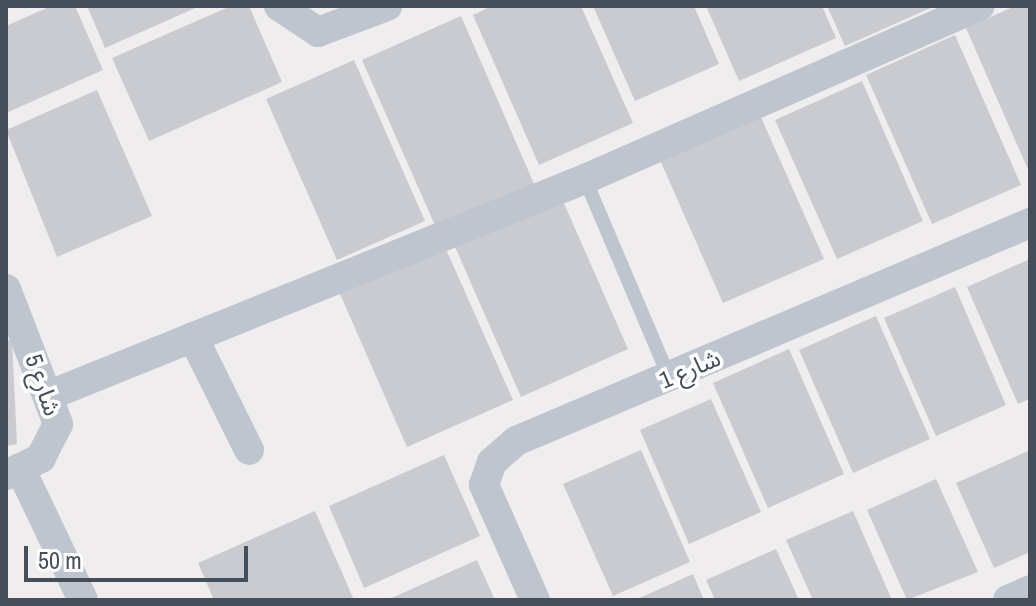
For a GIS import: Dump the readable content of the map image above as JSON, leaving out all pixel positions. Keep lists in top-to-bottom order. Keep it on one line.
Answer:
{"streets":{"street":["شارع 1","شارع 5"]},"scale_bar":"50 m"}
